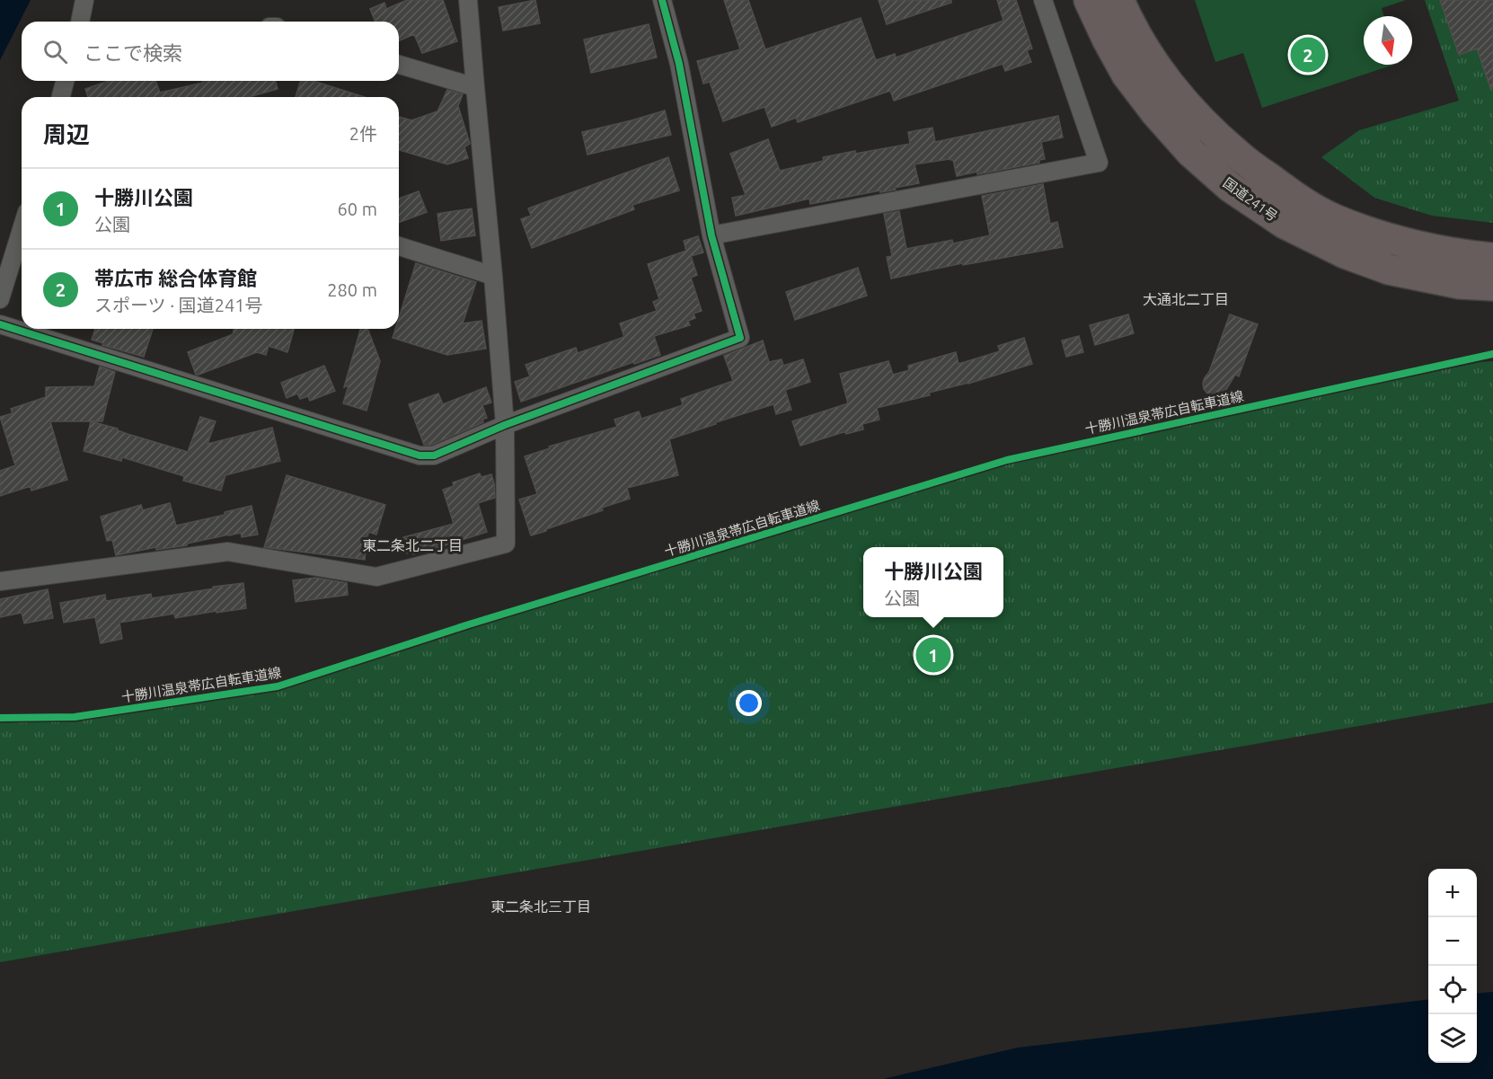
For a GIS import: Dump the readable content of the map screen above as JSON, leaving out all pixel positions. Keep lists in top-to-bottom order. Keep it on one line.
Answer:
{"streets":{"highway":["国道241号"],"cycle path":["十勝川温泉帯広自転車道線"]},"districts":["大通北二丁目","東二条北二丁目","東二条北三丁目"],"north":"bottom","page":{"search":"ここで検索","pins":["2","1"],"heading":["周辺","2件"],"list":[{"mark":"1","name":"十勝川公園","note":"公園","value":"60 m"},{"mark":"2","name":"帯広市 総合体育館","note":"スポーツ · 国道241号","value":"280 m"}],"popup":["十勝川公園","公園"],"map_buttons":["+","−"]}}
